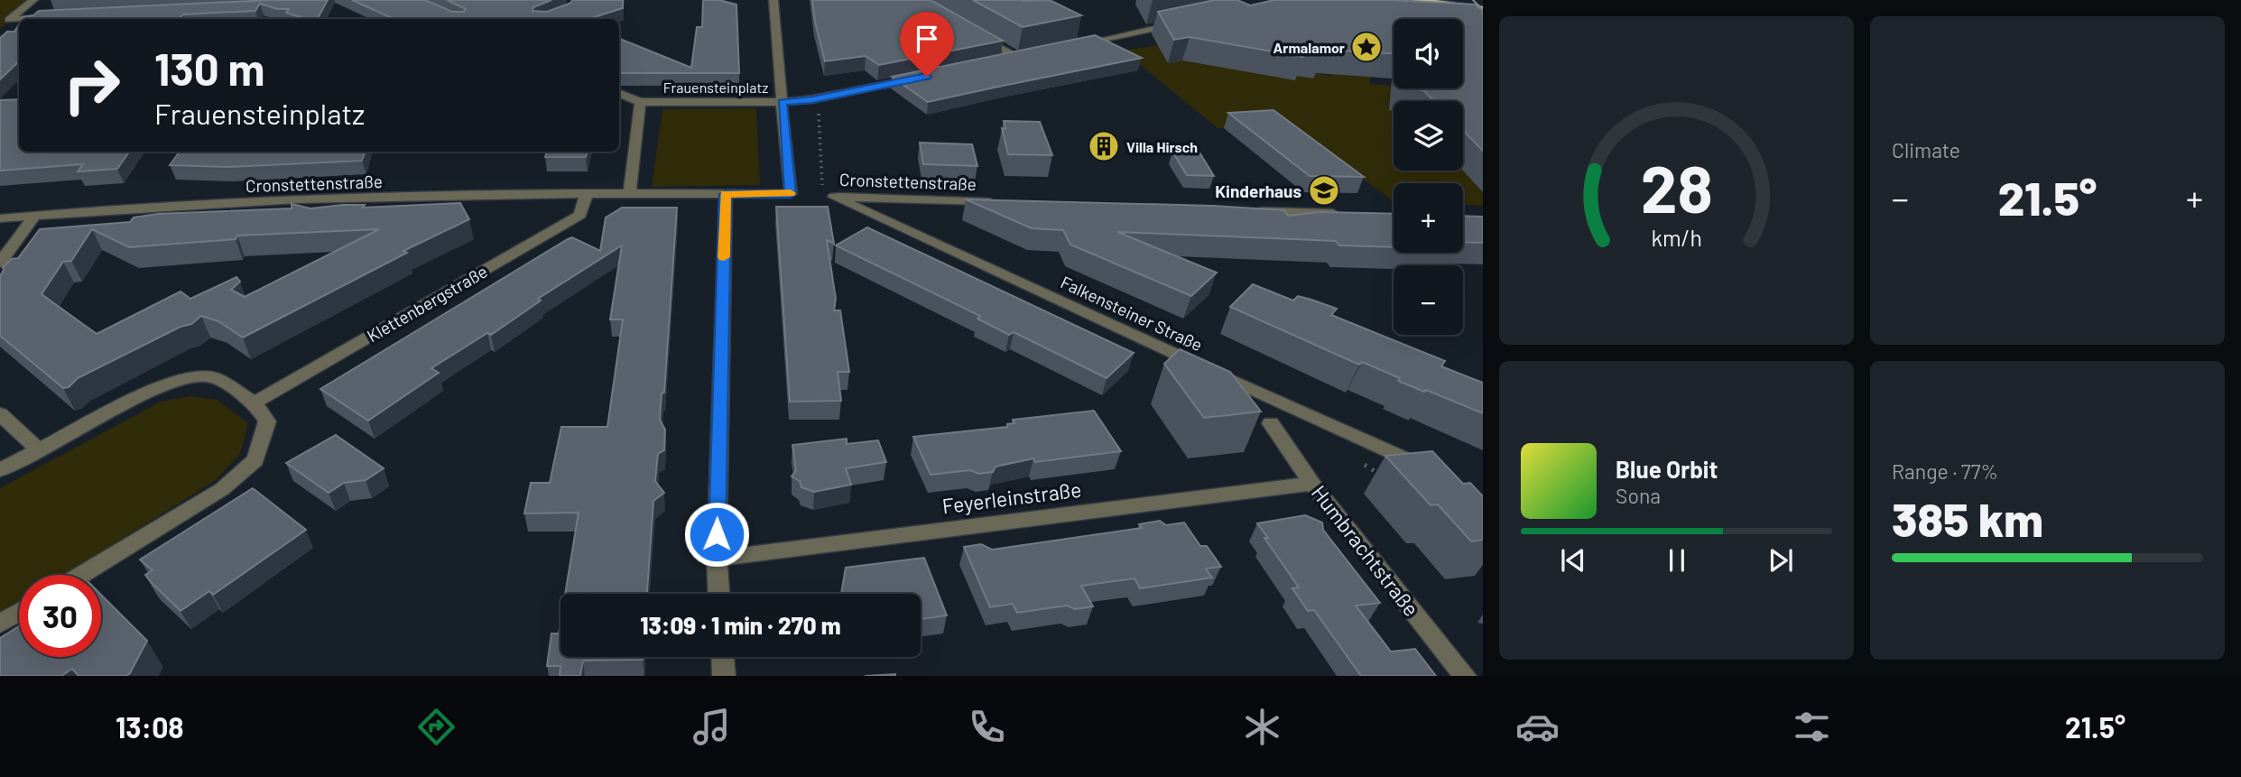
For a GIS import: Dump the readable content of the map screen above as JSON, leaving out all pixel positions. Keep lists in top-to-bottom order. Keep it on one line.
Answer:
{"streets":{"street":["Frauensteinplatz","Cronstettenstraße","Klettenbergstraße","Falkensteiner Straße","Feyerleinstraße","Humbrachtstraße"]},"crossings":[["Frauensteinplatz","Cronstettenstraße"],["Cronstettenstraße","Klettenbergstraße"],["Cronstettenstraße","Falkensteiner Straße"],["Feyerleinstraße","Humbrachtstraße"]],"places":{"place":["Armalamor"],"building":["Villa Hirsch"],"school or university":["Kinderhaus"]},"page":{"tile":["Climate",["Range · 77%","385 km"]],"map_buttons":["+","−"],"turn":["130 m","Frauensteinplatz"],"heat":["−","21.5°","+"],"song":["Blue Orbit","Sona"],"limit":"30","trip":"13:09 · 1 min · 270 m","tabs":["13:08","21.5°"],"gauge":["28","km/h"]}}
